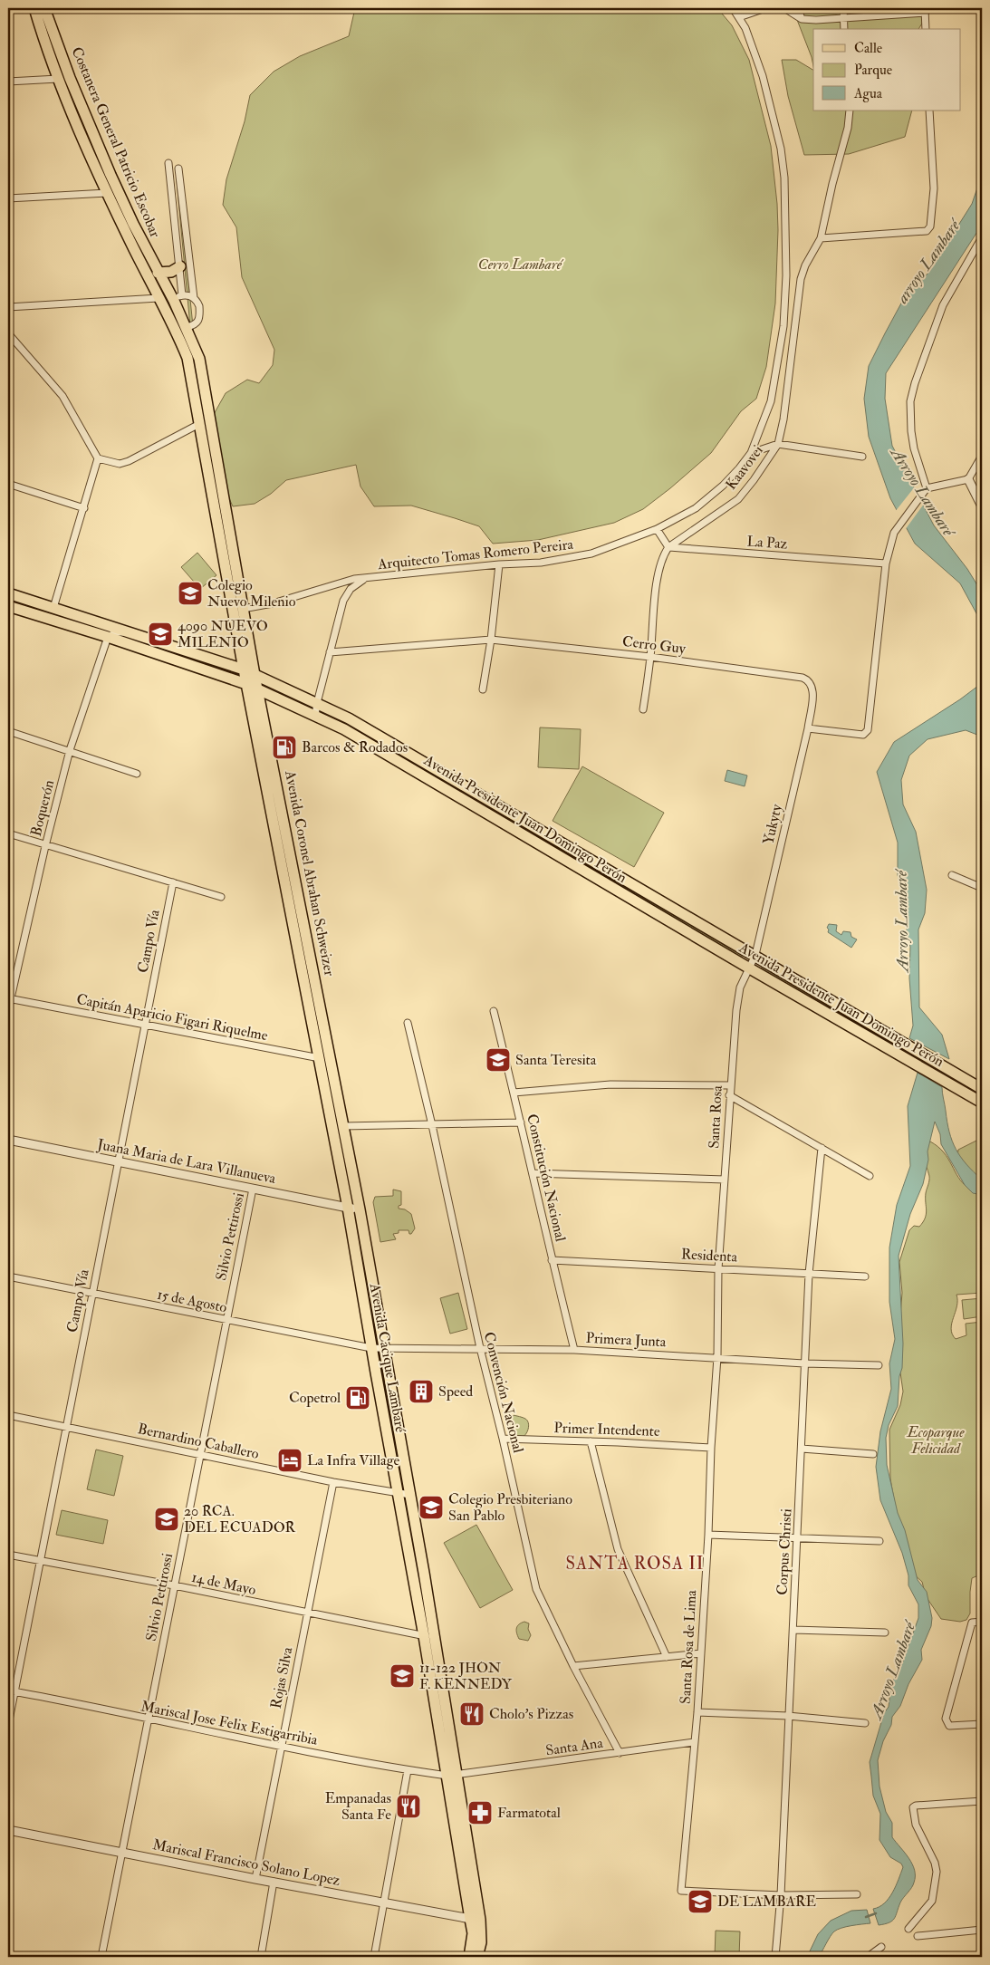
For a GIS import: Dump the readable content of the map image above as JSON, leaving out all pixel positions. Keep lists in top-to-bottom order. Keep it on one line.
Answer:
{"streets":{"main road":["Costanera General Patricio Escobar","Avenida Presidente Juan Domingo Perón","Avenida Coronel Abrahan Schweizer","Avenida Cacique Lambaré"],"street":["Kaavovei","La Paz","Arquitecto Tomas Romero Pereira","Cerro Guy","Boquerón","Yukyty","Campo Vía","Capitán Aparicio Figari Riquelme","Santa Rosa","Juana Maria de Lara Villanueva","Constitución Nacional","Silvio Pettirossi","Residenta","15 de Agosto","Primera Junta","Convención Nacional","Primer Intendente","Bernardino Caballero","Corpus Christi","14 de Mayo","Santa Rosa de Lima","Rojas Silva","Mariscal Jose Felix Estigarribia","Santa Ana","Mariscal Francisco Solano Lopez"]},"crossings":[["Costanera General Patricio Escobar","Avenida Coronel Abrahan Schweizer"],["Kaavovei","La Paz"],["Kaavovei","Cerro Guy"],["Arquitecto Tomas Romero Pereira","Cerro Guy"],["Arquitecto Tomas Romero Pereira","Avenida Presidente Juan Domingo Perón"],["Arquitecto Tomas Romero Pereira","Avenida Coronel Abrahan Schweizer"],["Cerro Guy","Yukyty"],["Boquerón","Avenida Presidente Juan Domingo Perón"],["Boquerón","Capitán Aparicio Figari Riquelme"],["Avenida Presidente Juan Domingo Perón","Yukyty"],["Avenida Presidente Juan Domingo Perón","Avenida Coronel Abrahan Schweizer"],["Avenida Presidente Juan Domingo Perón","Santa Rosa"],["Yukyty","Santa Rosa"],["Avenida Coronel Abrahan Schweizer","Capitán Aparicio Figari Riquelme"],["Avenida Coronel Abrahan Schweizer","Avenida Cacique Lambaré"],["Campo Vía","Capitán Aparicio Figari Riquelme"],["Campo Vía","Juana Maria de Lara Villanueva"],["Campo Vía","15 de Agosto"],["Campo Vía","Bernardino Caballero"],["Campo Vía","14 de Mayo"],["Campo Vía","Mariscal Jose Felix Estigarribia"],["Capitán Aparicio Figari Riquelme","Avenida Cacique Lambaré"],["Santa Rosa","Residenta"],["Santa Rosa","Santa Rosa de Lima"],["Juana Maria de Lara Villanueva","Silvio Pettirossi"],["Juana Maria de Lara Villanueva","Avenida Cacique Lambaré"],["Constitución Nacional","Residenta"],["Constitución Nacional","Primera Junta"],["Silvio Pettirossi","15 de Agosto"],["Silvio Pettirossi","Bernardino Caballero"],["Silvio Pettirossi","14 de Mayo"],["Silvio Pettirossi","Mariscal Jose Felix Estigarribia"],["Silvio Pettirossi","Mariscal Francisco Solano Lopez"],["Residenta","Corpus Christi"],["Residenta","Santa Rosa de Lima"],["15 de Agosto","Primera Junta"],["15 de Agosto","Avenida Cacique Lambaré"],["Primera Junta","Avenida Cacique Lambaré"],["Primera Junta","Convención Nacional"],["Primera Junta","Corpus Christi"],["Primera Junta","Santa Rosa de Lima"],["Avenida Cacique Lambaré","Bernardino Caballero"],["Avenida Cacique Lambaré","14 de Mayo"],["Avenida Cacique Lambaré","Mariscal Jose Felix Estigarribia"],["Avenida Cacique Lambaré","Santa Ana"],["Avenida Cacique Lambaré","Mariscal Francisco Solano Lopez"],["Convención Nacional","Primer Intendente"],["Convención Nacional","Santa Ana"],["Primer Intendente","Santa Rosa de Lima"],["Bernardino Caballero","Rojas Silva"],["Corpus Christi","Santa Rosa de Lima"],["14 de Mayo","Rojas Silva"],["Santa Rosa de Lima","Santa Ana"],["Rojas Silva","Mariscal Jose Felix Estigarribia"],["Rojas Silva","Mariscal Francisco Solano Lopez"],["Mariscal Jose Felix Estigarribia","Santa Ana"]],"districts":["SANTA ROSA II"],"water":["arroyo Lambaré","Arroyo Lambaré"],"parks":["Cerro Lambaré","Ecoparque Felicidad"],"places":{"school or university":["Colegio Nuevo Milenio","4090 NUEVO MILENIO","Santa Teresita","Colegio Presbiteriano San Pablo","20 RCA. DEL ECUADOR","11-122 JHON F. KENNEDY","DE LAMBARE"],"fuel station":["Barcos & Rodados","Copetrol"],"building":["Speed"],"hotel":["La Infra Village"],"restaurant":["Cholo's Pizzas","Empanadas Santa Fe"],"pharmacy":["Farmatotal"]},"legend":["Calle","Parque","Agua"]}
